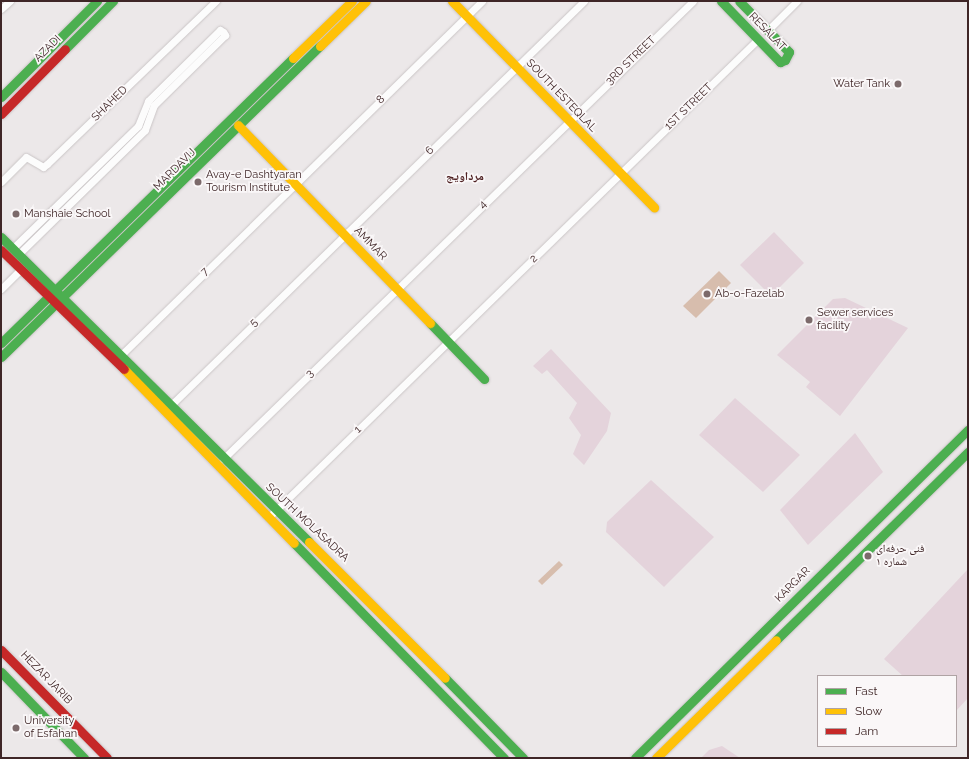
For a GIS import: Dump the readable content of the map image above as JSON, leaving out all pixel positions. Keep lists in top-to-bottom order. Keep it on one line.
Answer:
{"streets":{"main road":["RESALAT","AZADI","SOUTH ESTEQLAL","MARDAVIJ","AMMAR","SOUTH MOLASADRA","KARGAR","HEZAR JARIB"],"street":["3RD STREET","8","SHAHED","1ST STREET","6","4","2","7","5","3","1"]},"crossings":[["RESALAT","1ST STREET"],["3RD STREET","SOUTH ESTEQLAL"],["3RD STREET","4"],["SOUTH ESTEQLAL","8"],["SOUTH ESTEQLAL","1ST STREET"],["SOUTH ESTEQLAL","6"],["SOUTH ESTEQLAL","4"],["SOUTH ESTEQLAL","2"],["8","AMMAR"],["8","7"],["1ST STREET","2"],["6","AMMAR"],["6","5"],["MARDAVIJ","AMMAR"],["MARDAVIJ","SOUTH MOLASADRA"],["4","AMMAR"],["4","3"],["AMMAR","2"],["AMMAR","7"],["AMMAR","5"],["AMMAR","3"],["AMMAR","1"],["2","1"],["7","SOUTH MOLASADRA"],["5","SOUTH MOLASADRA"],["3","SOUTH MOLASADRA"],["1","SOUTH MOLASADRA"]],"districts":["مرداویج"],"places":["Water Tank","Avay-e Dashtyaran Tourism Institute","Manshaie School","Ab-o-Fazelab","Sewer services facility","فنی حرفه‌ای شماره ۱","University of Esfahan"],"legend":["Fast","Slow","Jam"]}
